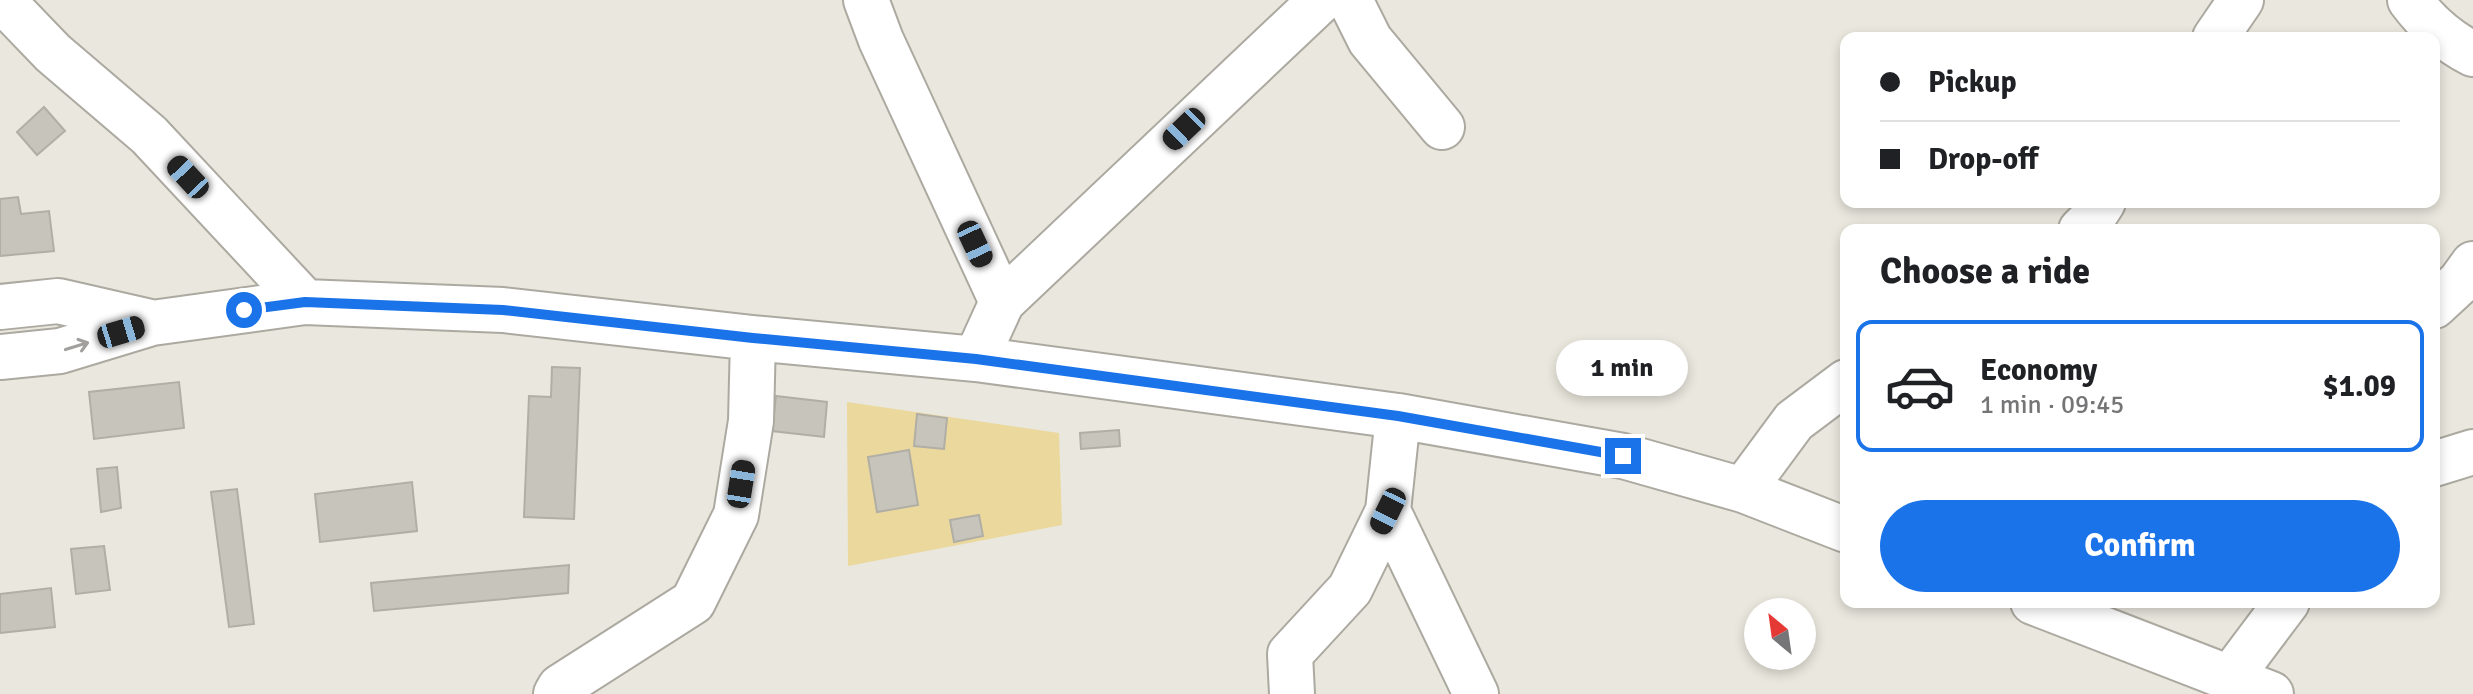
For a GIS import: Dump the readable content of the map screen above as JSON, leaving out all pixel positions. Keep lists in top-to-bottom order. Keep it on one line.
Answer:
{"north":"top left","page":{"banner":["Pickup","Drop-off"],"heading":"Choose a ride","list":[{"name":"Economy","note":"1 min · 09:45","value":"$1.09"}],"bubble":"1 min","buttons":"Confirm"}}
